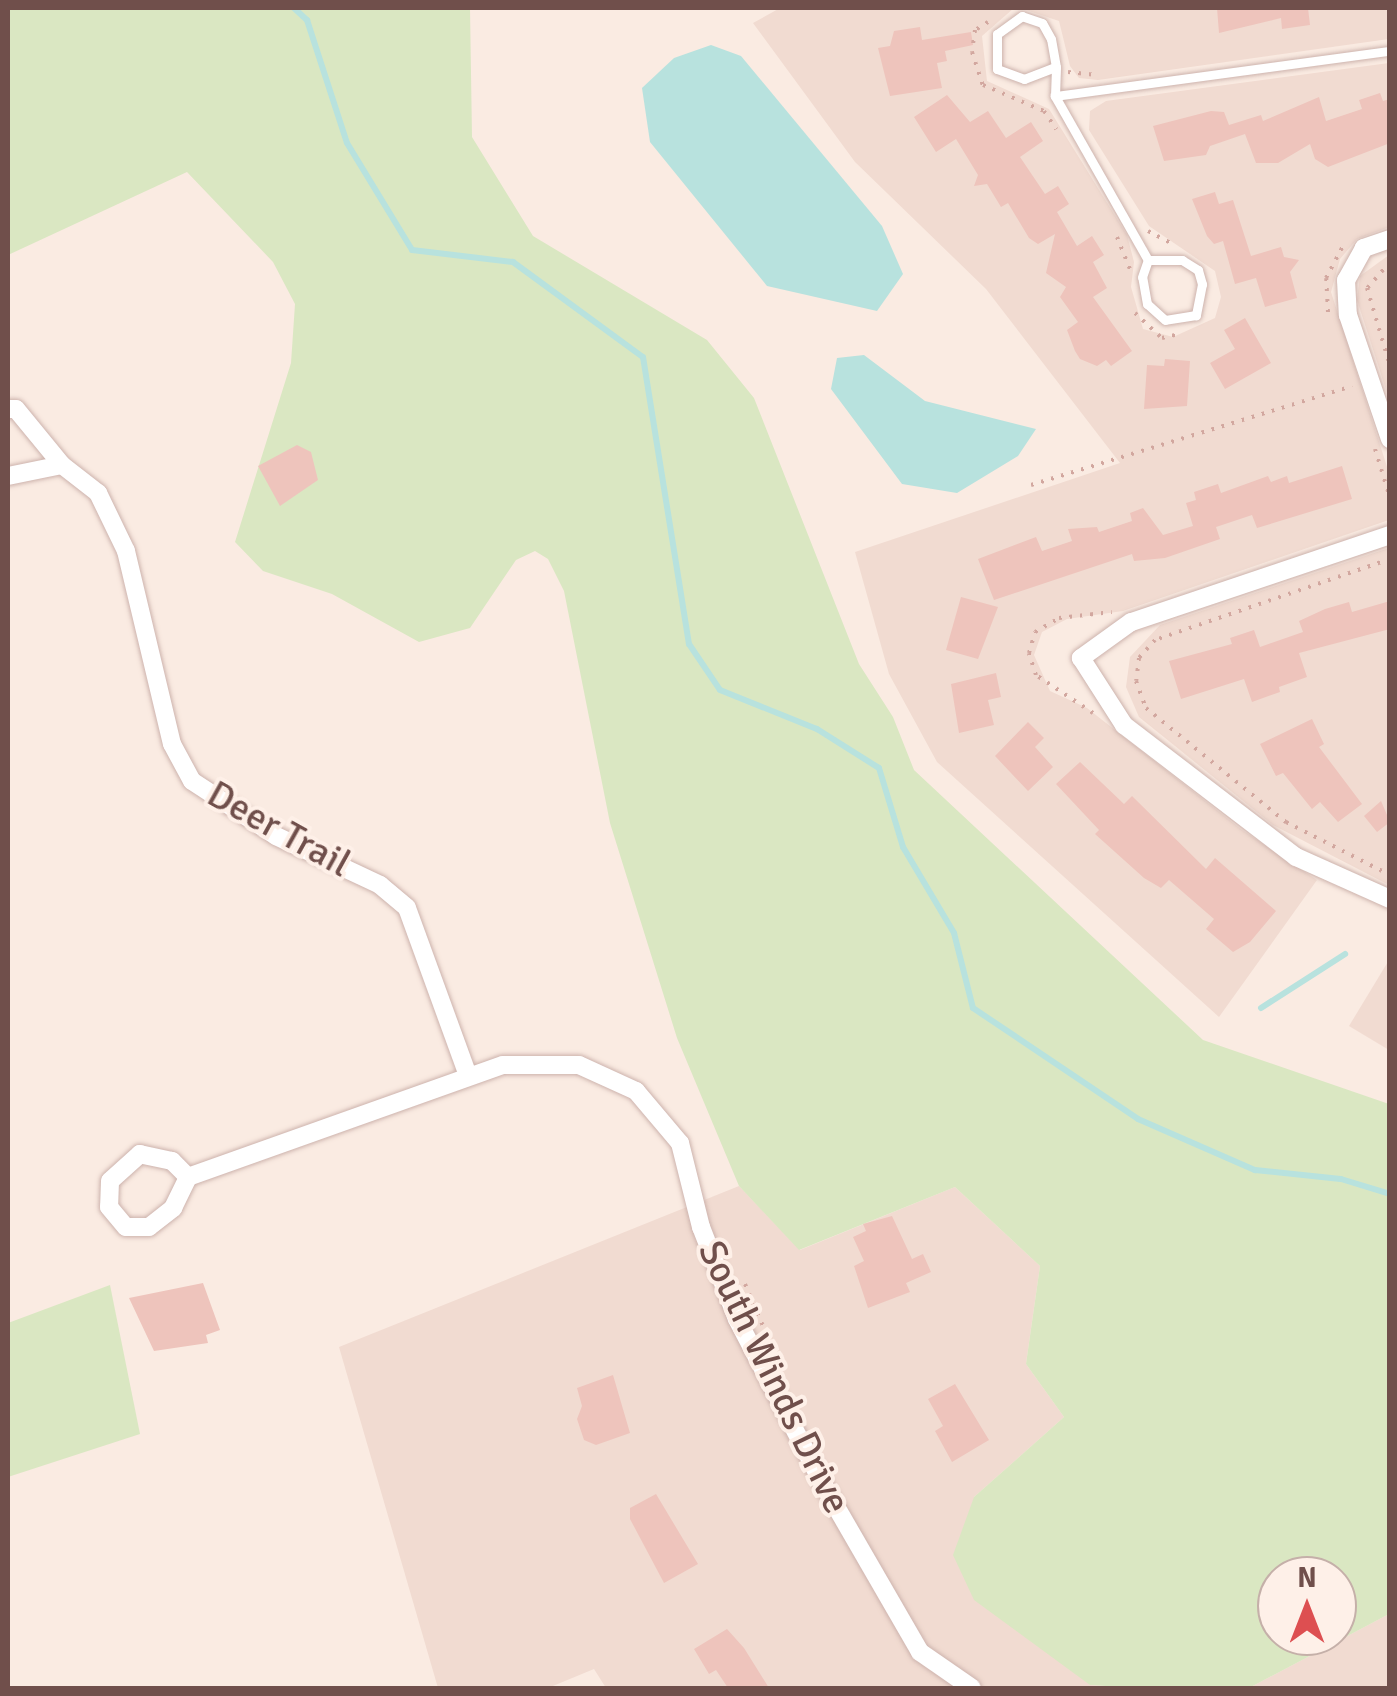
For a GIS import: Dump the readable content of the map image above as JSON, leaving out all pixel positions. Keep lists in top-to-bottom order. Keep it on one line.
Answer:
{"streets":{"street":["Deer Trail","South Winds Drive"]},"crossings":[["Deer Trail","South Winds Drive"]],"north":"top"}
